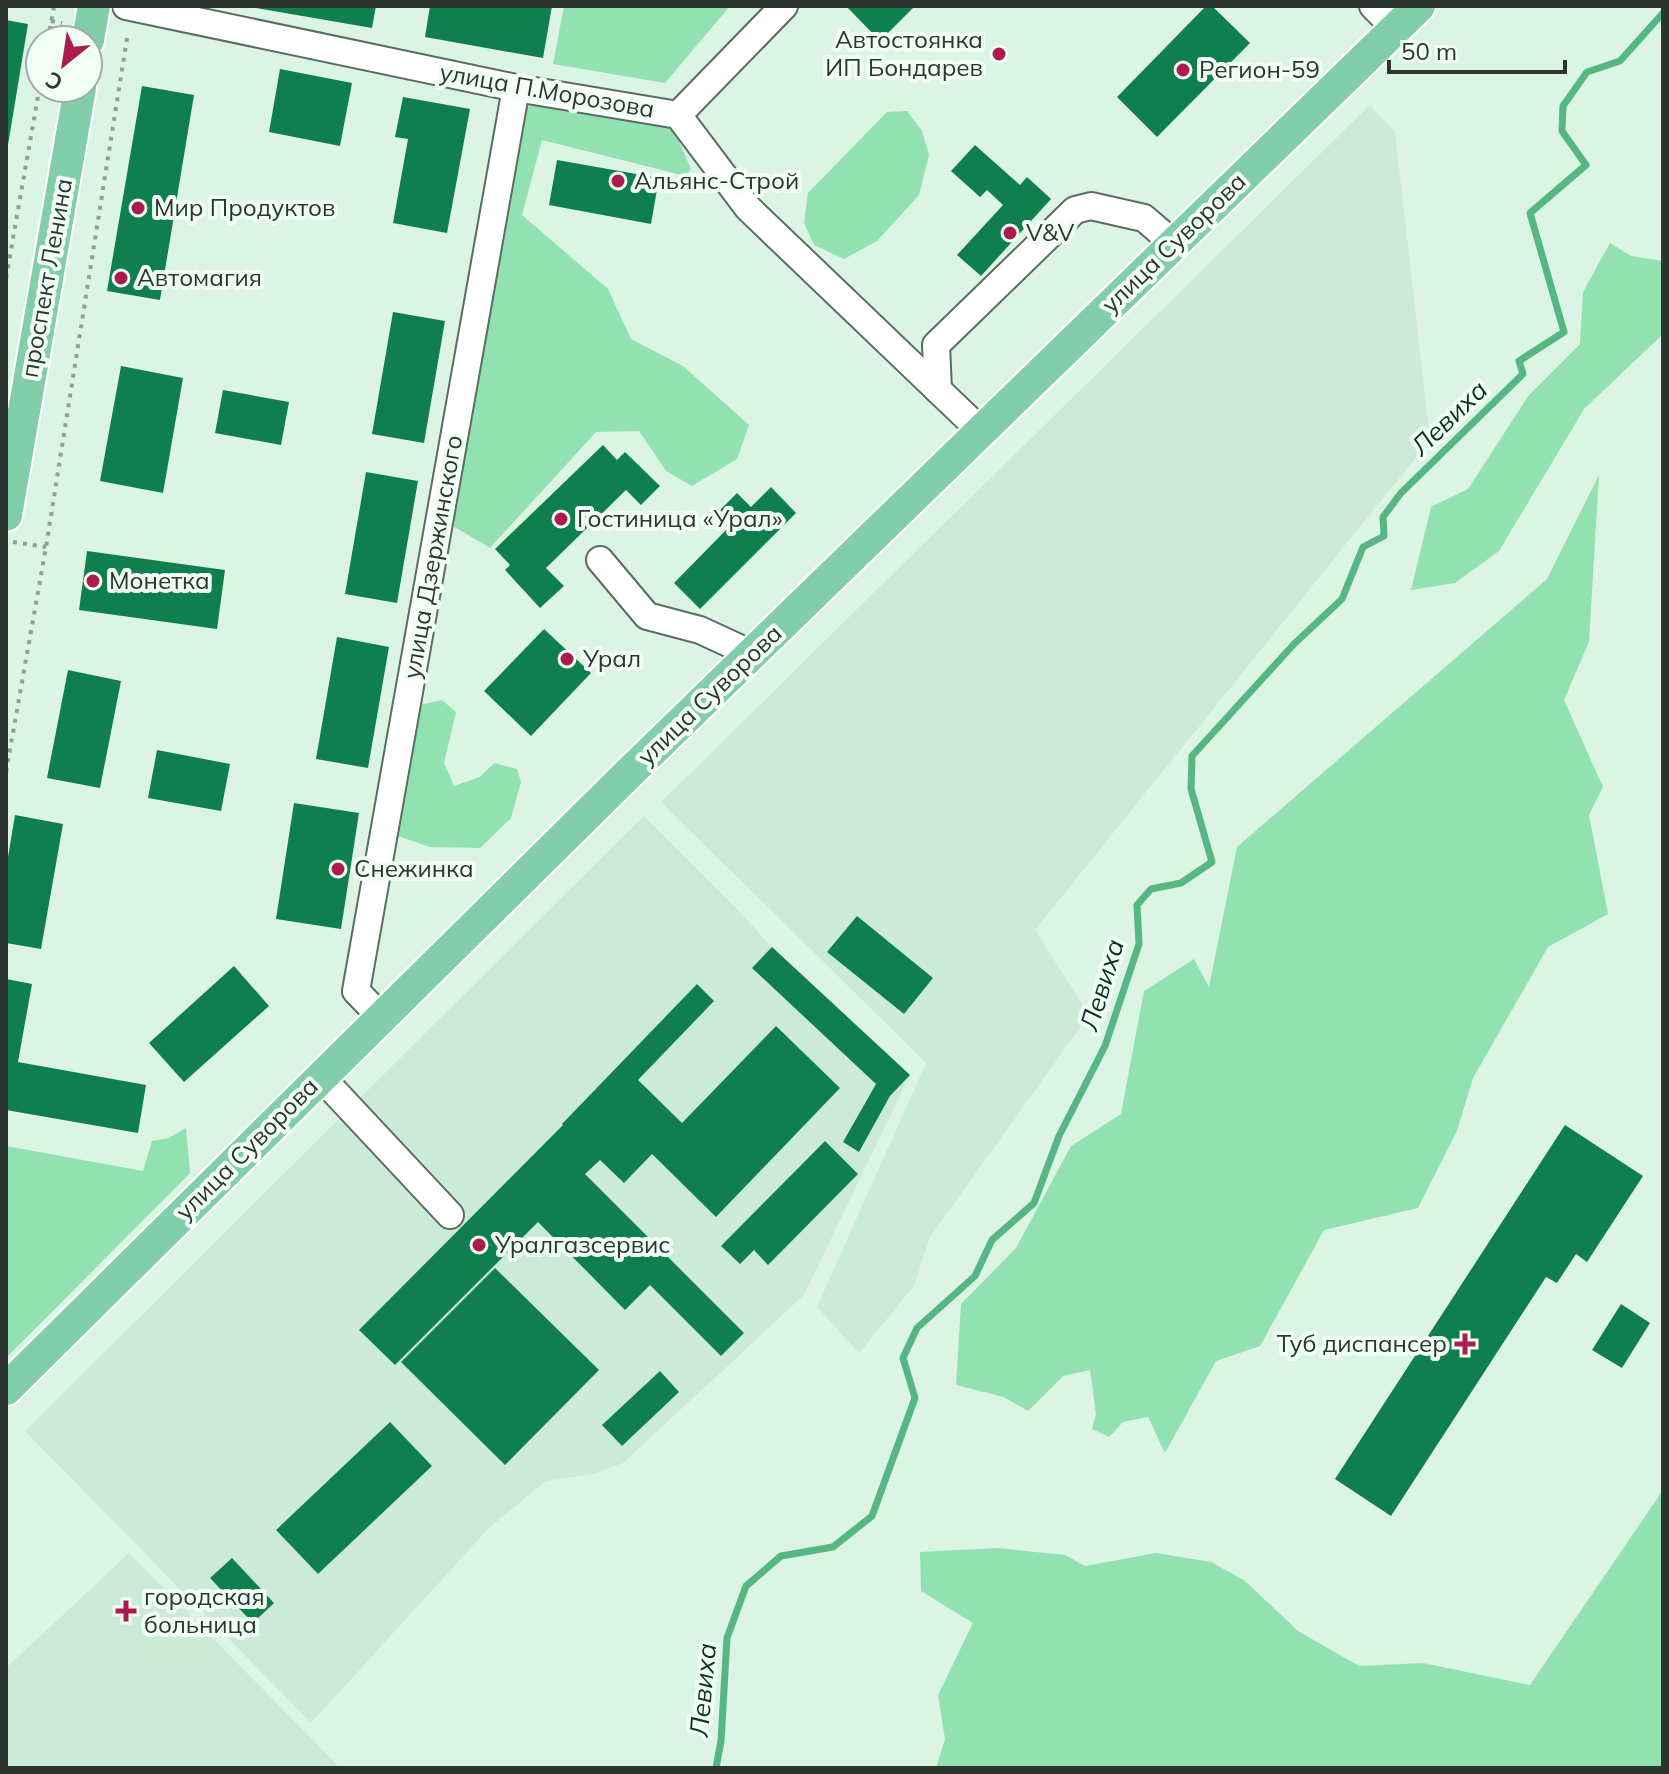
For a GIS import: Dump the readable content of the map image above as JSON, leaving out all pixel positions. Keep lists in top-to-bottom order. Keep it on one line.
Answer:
{"streets":{"main road":["улица Суворова","проспект Ленина"],"street":["улица П.Морозова","улица Дзержинского"]},"crossings":[["улица П.Морозова","улица Суворова"],["улица П.Морозова","улица Дзержинского"],["улица Суворова","улица Дзержинского"]],"water":["Левиха"],"places":{"other":["Автостоянка ИП Бондарев","Регион-59","Альянс-Строй","Мир Продуктов","V&V","Автомагия","Гостиница «Урал»","Монетка","Урал","Снежинка","Уралгазсервис"],"health":["Туб диспансер","городская больница"]},"scale_bar":"50 m","north":"bottom left"}
